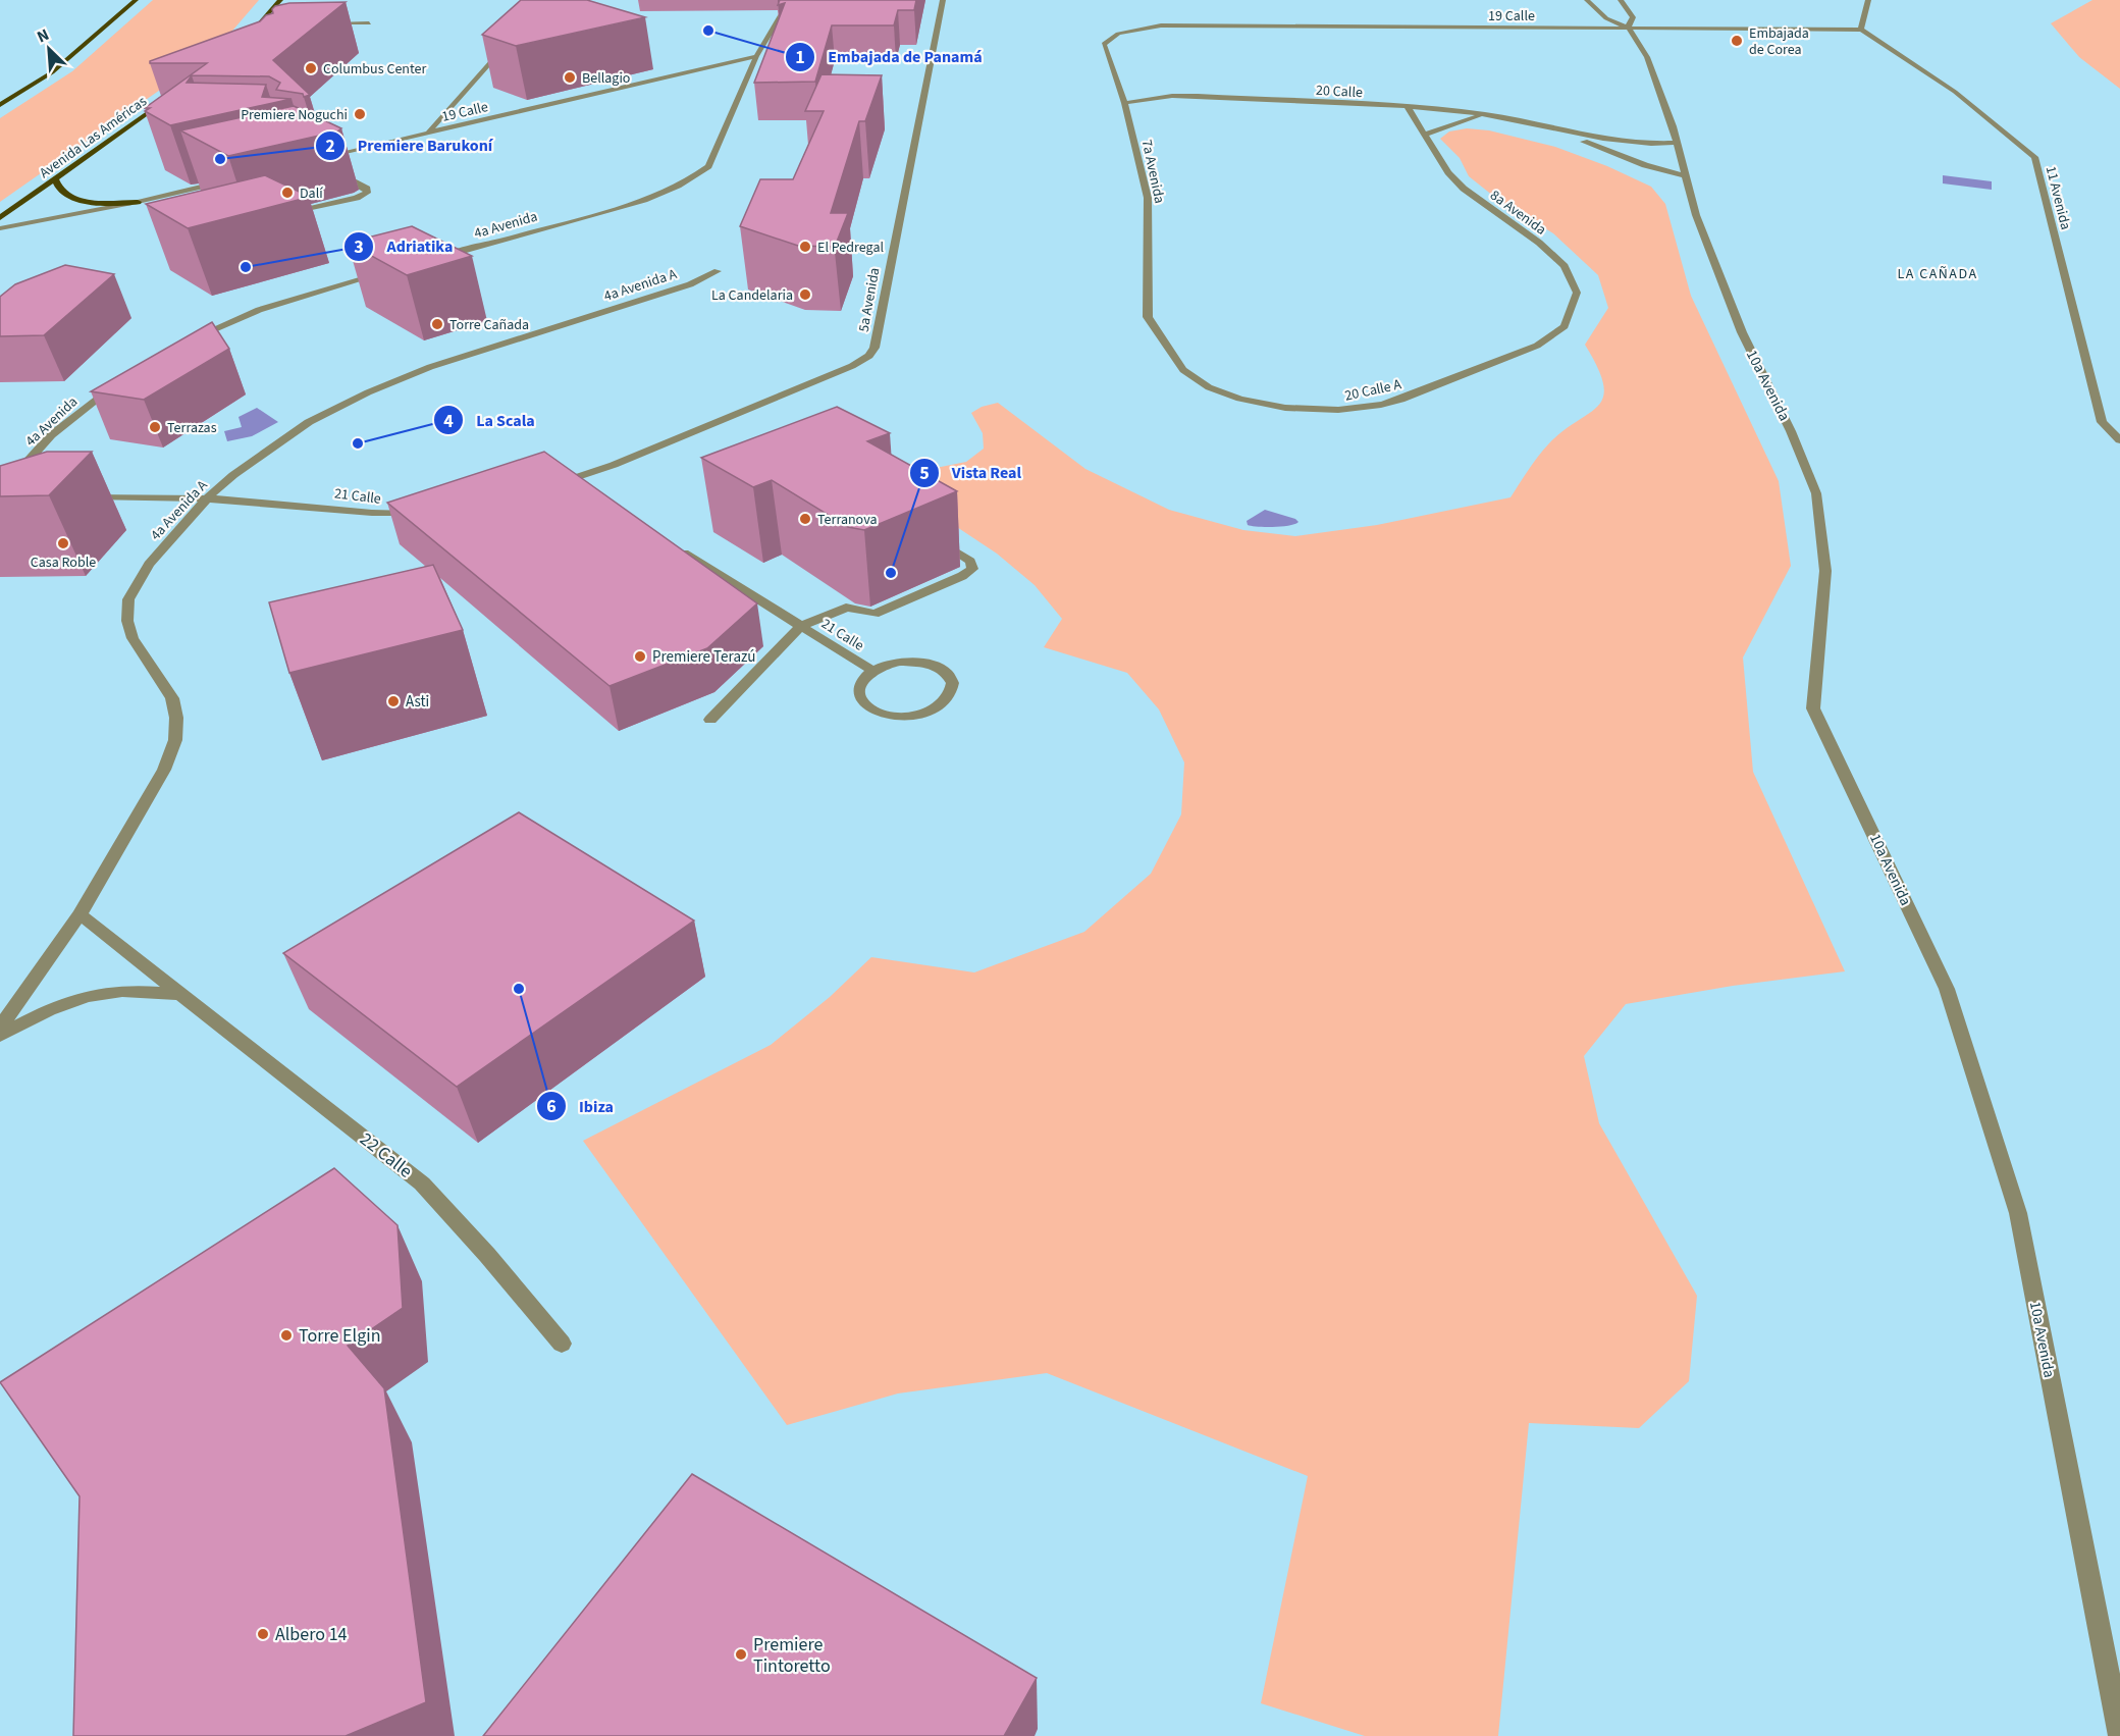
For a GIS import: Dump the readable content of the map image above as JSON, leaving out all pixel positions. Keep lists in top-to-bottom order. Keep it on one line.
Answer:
{"streets":{"main road":["Avenida Las Américas"],"street":["19 Calle","20 Calle","7a Avenida","11 Avenida","8a Avenida","4a Avenida","4a Avenida A","5a Avenida","10a Avenida","20 Calle A","21 Calle","22 Calle"]},"crossings":[["19 Calle","7a Avenida"],["19 Calle","11 Avenida"],["19 Calle","4a Avenida"],["19 Calle","10a Avenida"],["20 Calle","7a Avenida"],["20 Calle","8a Avenida"],["20 Calle","10a Avenida"],["7a Avenida","20 Calle A"],["8a Avenida","20 Calle A"],["4a Avenida A","21 Calle"],["4a Avenida A","22 Calle"]],"districts":["LA CAÑADA"],"places":["Embajada de Panamá","Embajada de Corea","Columbus Center","Bellagio","Premiere Noguchi","Premiere Barukoní","Dalí","El Pedregal","Adriatika","La Candelaria","Torre Cañada","Terrazas","La Scala","Terranova","Casa Roble","Vista Real","Premiere Terazú","Asti","Ibiza","Torre Elgin","Albero 14","Premiere Tintoretto"],"north":"top left"}
